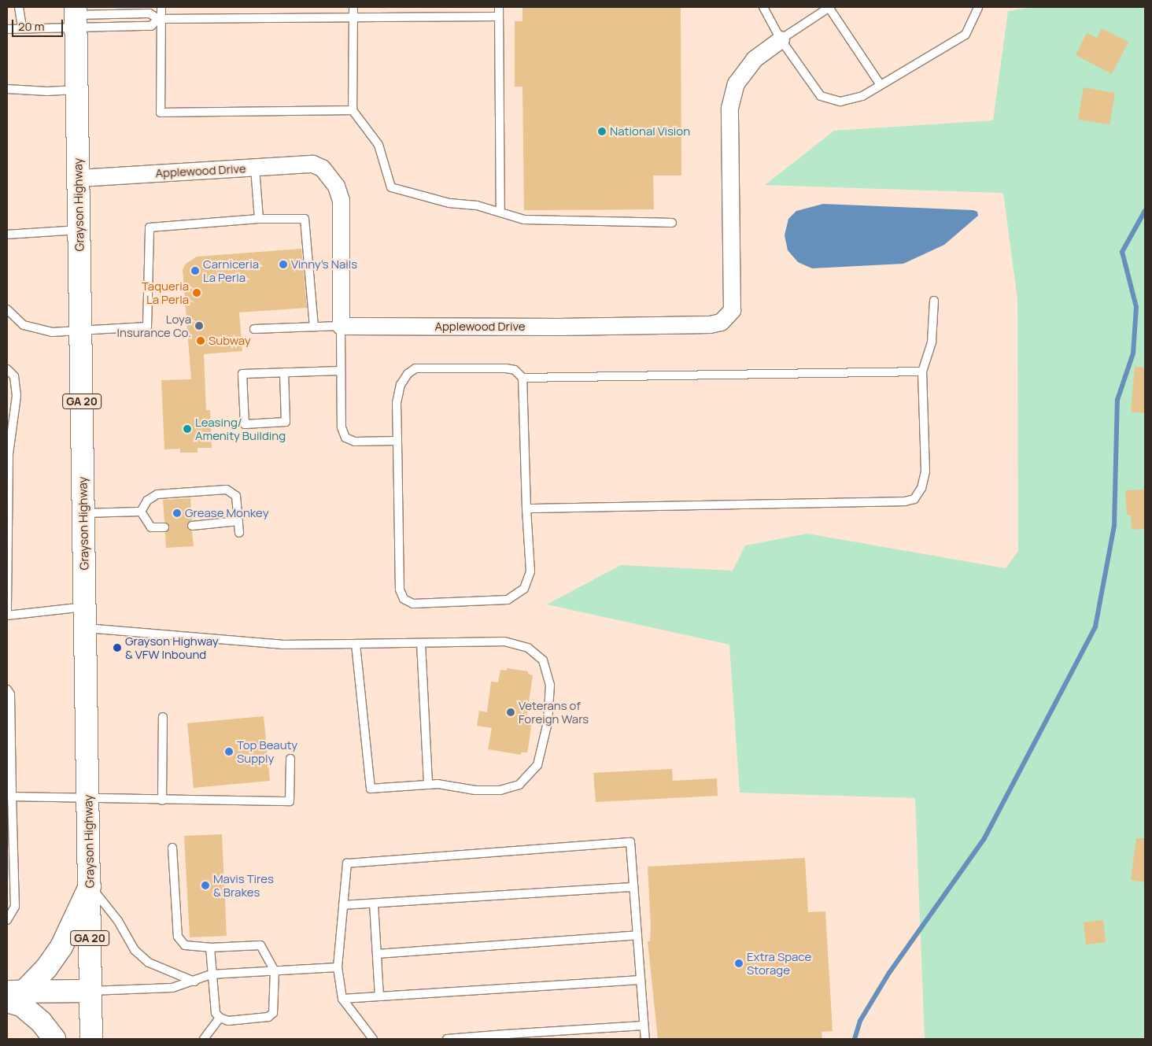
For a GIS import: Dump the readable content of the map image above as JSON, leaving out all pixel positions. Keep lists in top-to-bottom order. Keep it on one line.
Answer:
{"streets":{"main road":["Grayson Highway","GA 20"],"street":["Applewood Drive"]},"crossings":[["Applewood Drive","Grayson Highway"]],"places":["National Vision","Vinny's Nails","Carniceria La Perla","Taqueria La Perla","Loya Insurance Co.","Subway","Leasing/ Amenity Building","Grease Monkey","Grayson Highway & VFW Inbound","Veterans of Foreign Wars","Top Beauty Supply","Mavis Tires & Brakes","Extra Space Storage"],"scale_bar":"20 m"}
